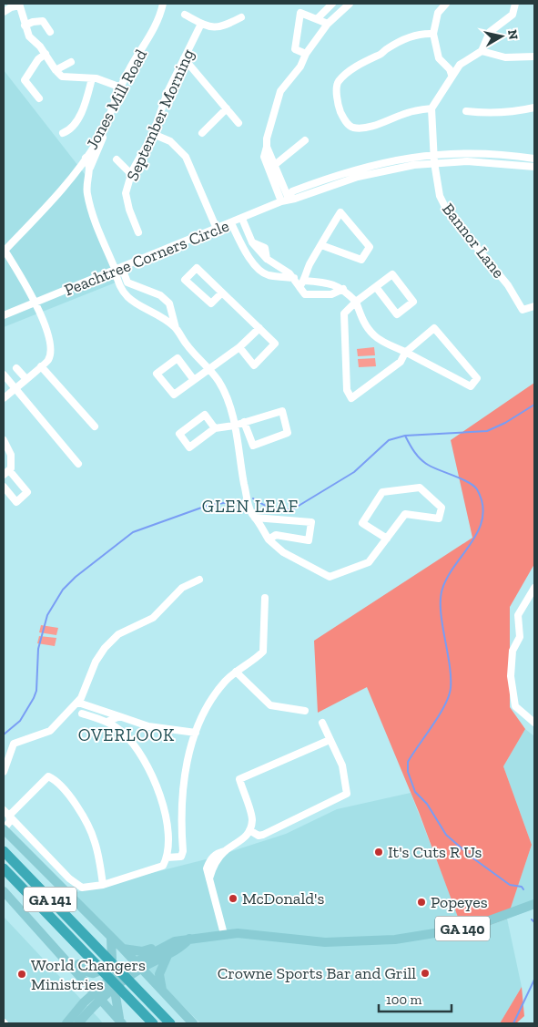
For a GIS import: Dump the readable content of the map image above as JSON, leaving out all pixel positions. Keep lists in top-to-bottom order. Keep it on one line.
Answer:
{"streets":{"highway":["GA 141"],"main road":["GA 140"],"street":["Jones Mill Road","September Morning","Bannor Lane","Peachtree Corners Circle"]},"crossings":[["Bannor Lane","Peachtree Corners Circle"]],"districts":["GLEN LEAF","OVERLOOK"],"places":["It's Cuts R Us","McDonald's","Popeyes","Crowne Sports Bar and Grill","World Changers Ministries"],"scale_bar":"100 m","north":"right"}
